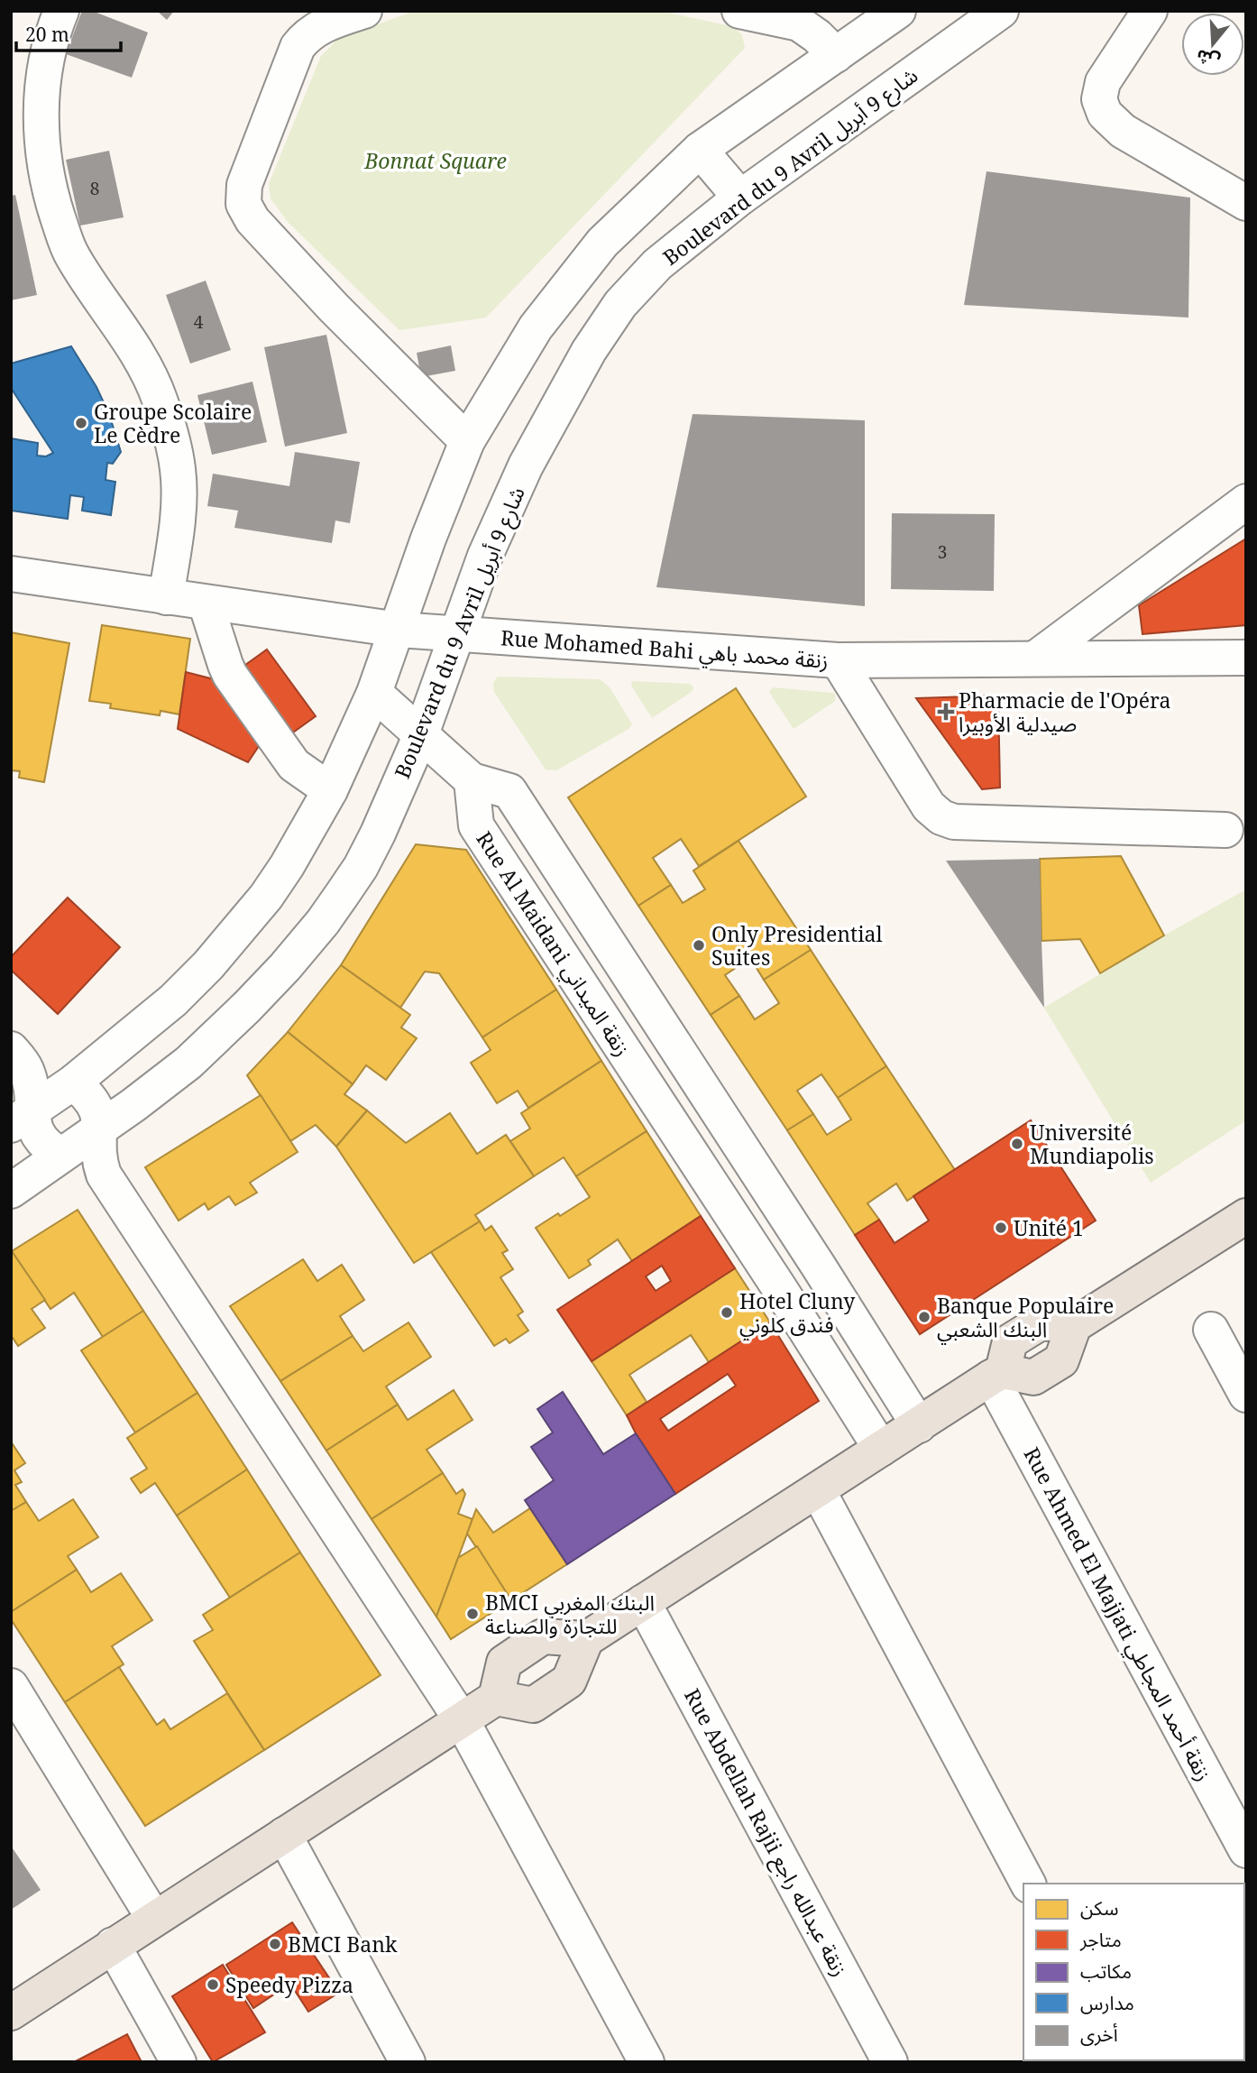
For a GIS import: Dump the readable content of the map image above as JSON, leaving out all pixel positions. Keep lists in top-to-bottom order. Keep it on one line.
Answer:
{"streets":{"street":["Boulevard du 9 Avril شارع 9 أبريل","Rue Mohamed Bahi زنقة محمد باهي","Rue Al Maidani زنقة الميداني","Rue Ahmed El Majjati زنقة أحمد المجاطي","Rue Abdellah Rajii زنقة عبدالله راجع"]},"crossings":[["Boulevard du 9 Avril شارع 9 أبريل","Rue Mohamed Bahi زنقة محمد باهي"]],"parks":["Bonnat Square"],"places":{"other":["Groupe Scolaire Le Cèdre","Only Presidential Suites","Université Mundiapolis","Unité 1","Hotel Cluny فندق كلوني","Banque Populaire البنك الشعبي","BMCI البنك المغربي للتجارة والصناعة","BMCI Bank","Speedy Pizza"],"health":["Pharmacie de l'Opéra صيدلية الأوبيرا"]},"house_numbers":["8","4","3"],"legend":["سكن","متاجر","مكاتب","مدارس","أخرى"],"scale_bar":"20 m","north":"bottom"}
